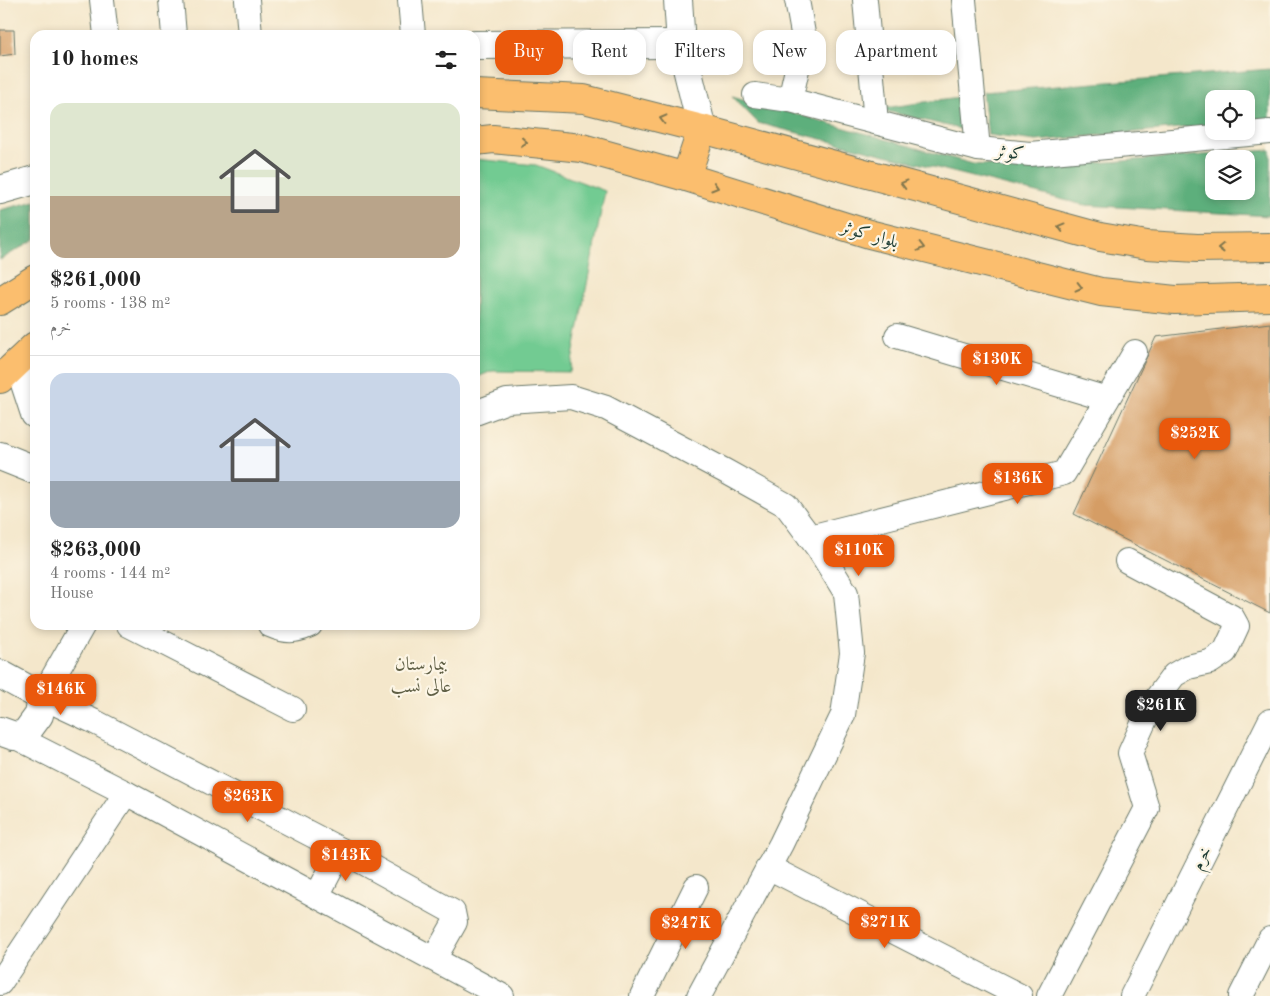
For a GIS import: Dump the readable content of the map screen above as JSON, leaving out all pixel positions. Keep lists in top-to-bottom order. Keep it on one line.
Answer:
{"streets":{"main road":["بلوار کوثر"],"street":["کوثر","خرم"]},"districts":["بیمارستان عالی نسب"],"page":{"chip":["Buy","Rent","Filters","New","Apartment"],"heading":"10 homes","list":[{"name":"$261,000","note":"5 rooms · 138 m² · خرم"},{"name":"$263,000","note":"4 rooms · 144 m² · House"}],"price":["$130K","$252K","$136K","$110K","$146K","$261K","$263K","$143K","$271K","$247K"]}}
